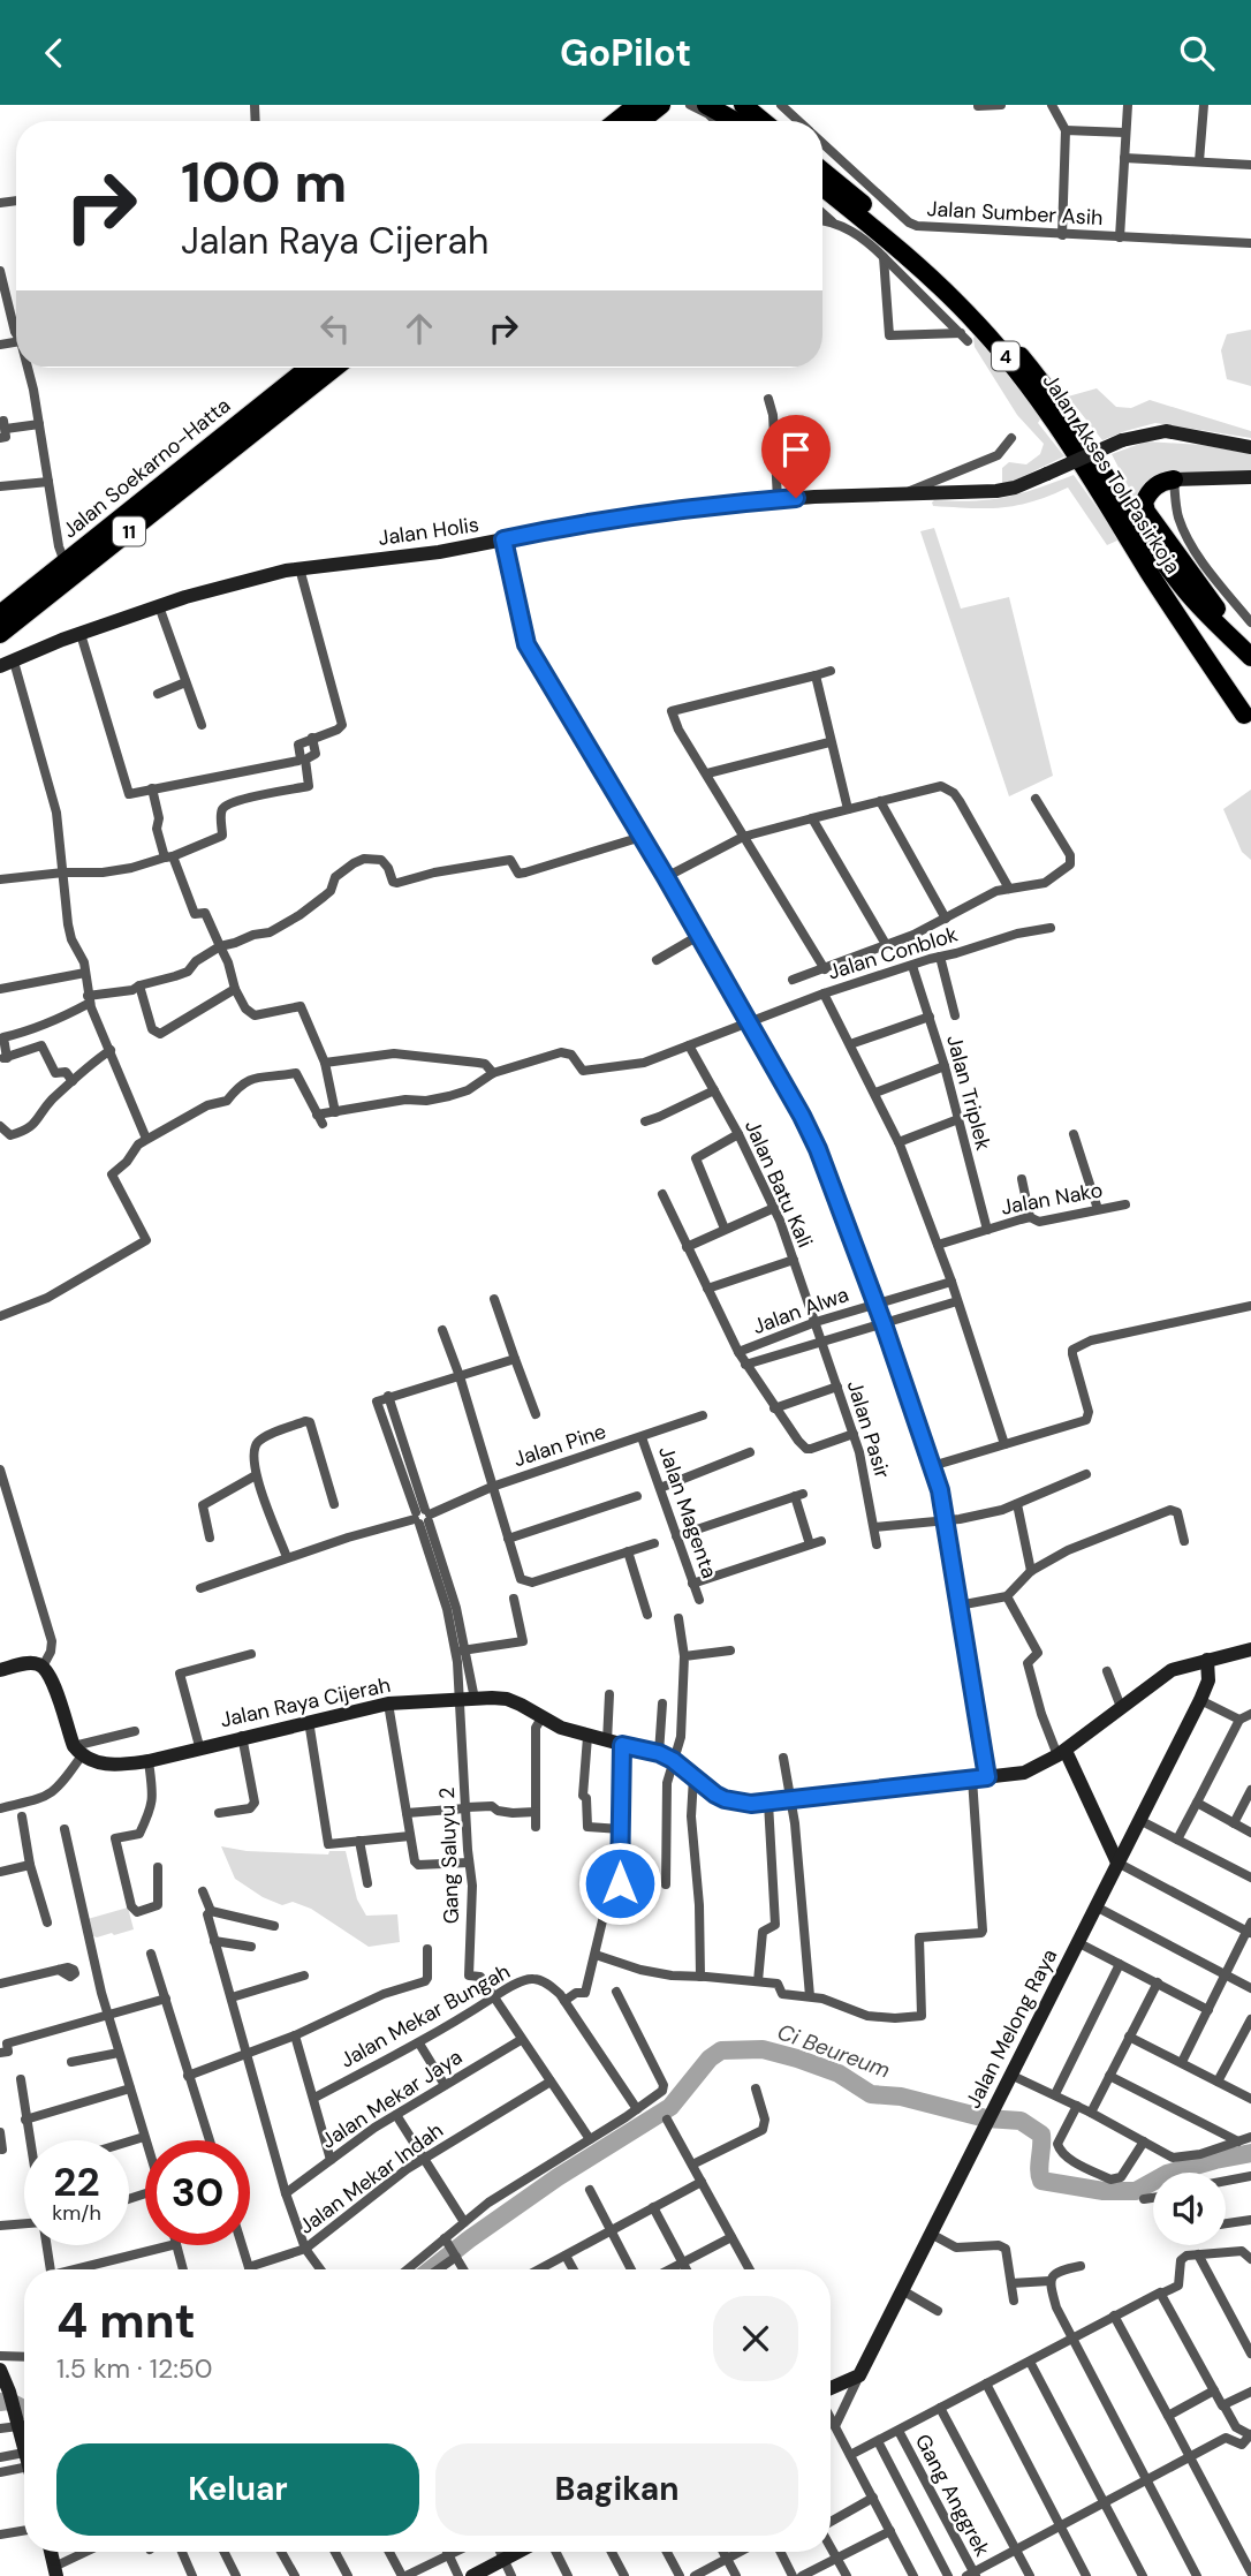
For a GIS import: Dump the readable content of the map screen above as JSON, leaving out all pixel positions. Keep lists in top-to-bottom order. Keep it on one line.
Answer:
{"streets":{"highway":["4","Jalan Soekarno-Hatta","Jalan Akses Tol Pasirkoja","11"],"street":["Jalan Sumber Asih","Jalan Holis","Jalan Conblok","Jalan Triplek","Jalan Batu Kali","Jalan Nako","Jalan Alwa","Jalan Pasir","Jalan Pine","Jalan Magenta","Jalan Raya Cijerah","Gang Saluyu 2","Jalan Mekar Bungah","Jalan Melong Raya","Jalan Mekar Jaya","Jalan Mekar Indah","Gang Anggrek"]},"crossings":[["Jalan Conblok","Jalan Triplek"],["Jalan Conblok","Jalan Batu Kali"],["Jalan Triplek","Jalan Nako"],["Jalan Batu Kali","Jalan Alwa"],["Jalan Batu Kali","Jalan Pasir"],["Jalan Alwa","Jalan Pasir"],["Jalan Pine","Jalan Magenta"],["Jalan Pine","Gang Saluyu 2"],["Jalan Raya Cijerah","Gang Saluyu 2"],["Jalan Raya Cijerah","Jalan Melong Raya"],["Gang Saluyu 2","Jalan Mekar Bungah"]],"water":["Ci Beureum"],"page":{"header":"GoPilot","turn":["100 m","Jalan Raya Cijerah"],"speed":"22 km/h","limit":"30","heading":["4 mnt","1.5 km · 12:50"],"buttons":["Keluar","Bagikan"]}}
